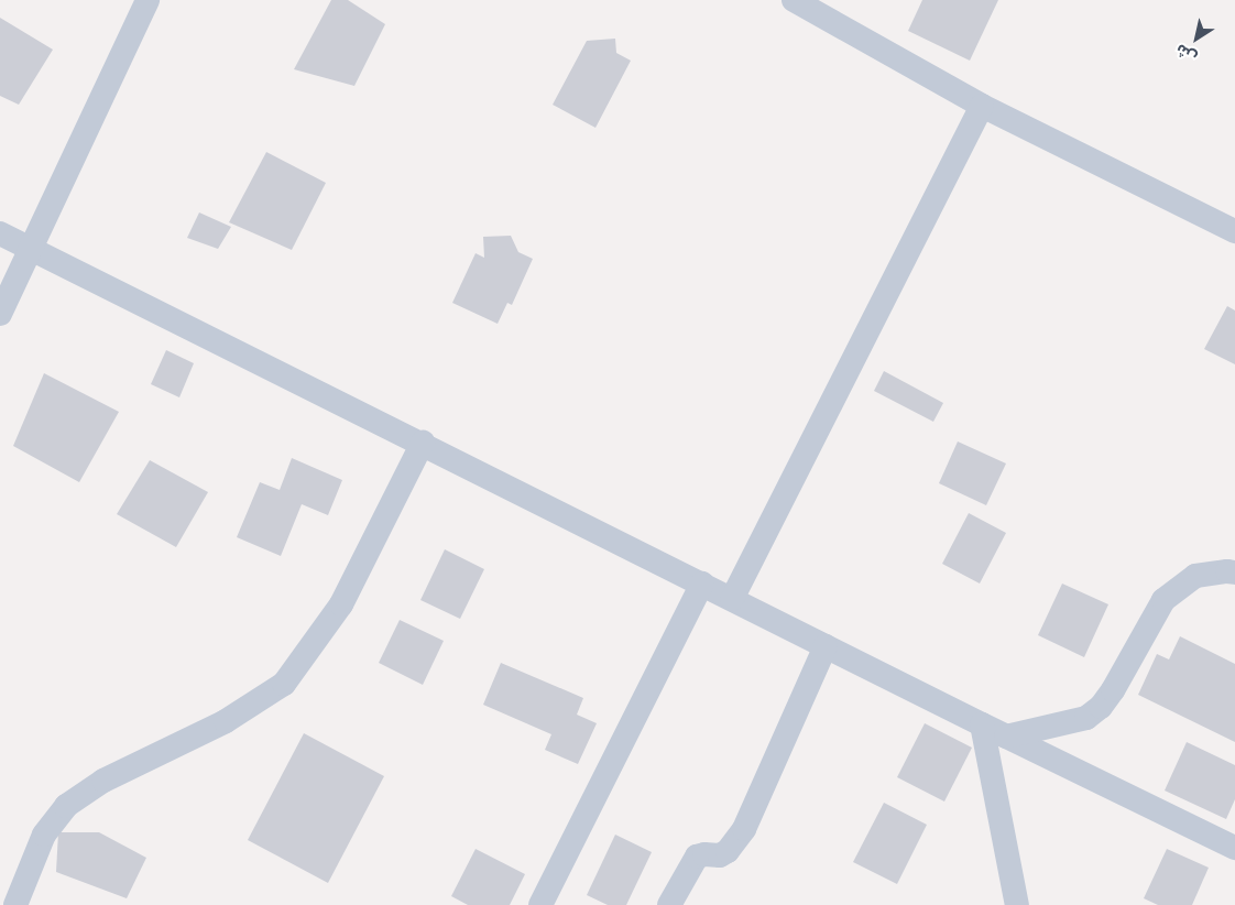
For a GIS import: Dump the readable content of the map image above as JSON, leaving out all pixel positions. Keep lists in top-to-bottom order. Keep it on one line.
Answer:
{"north":"bottom left"}
